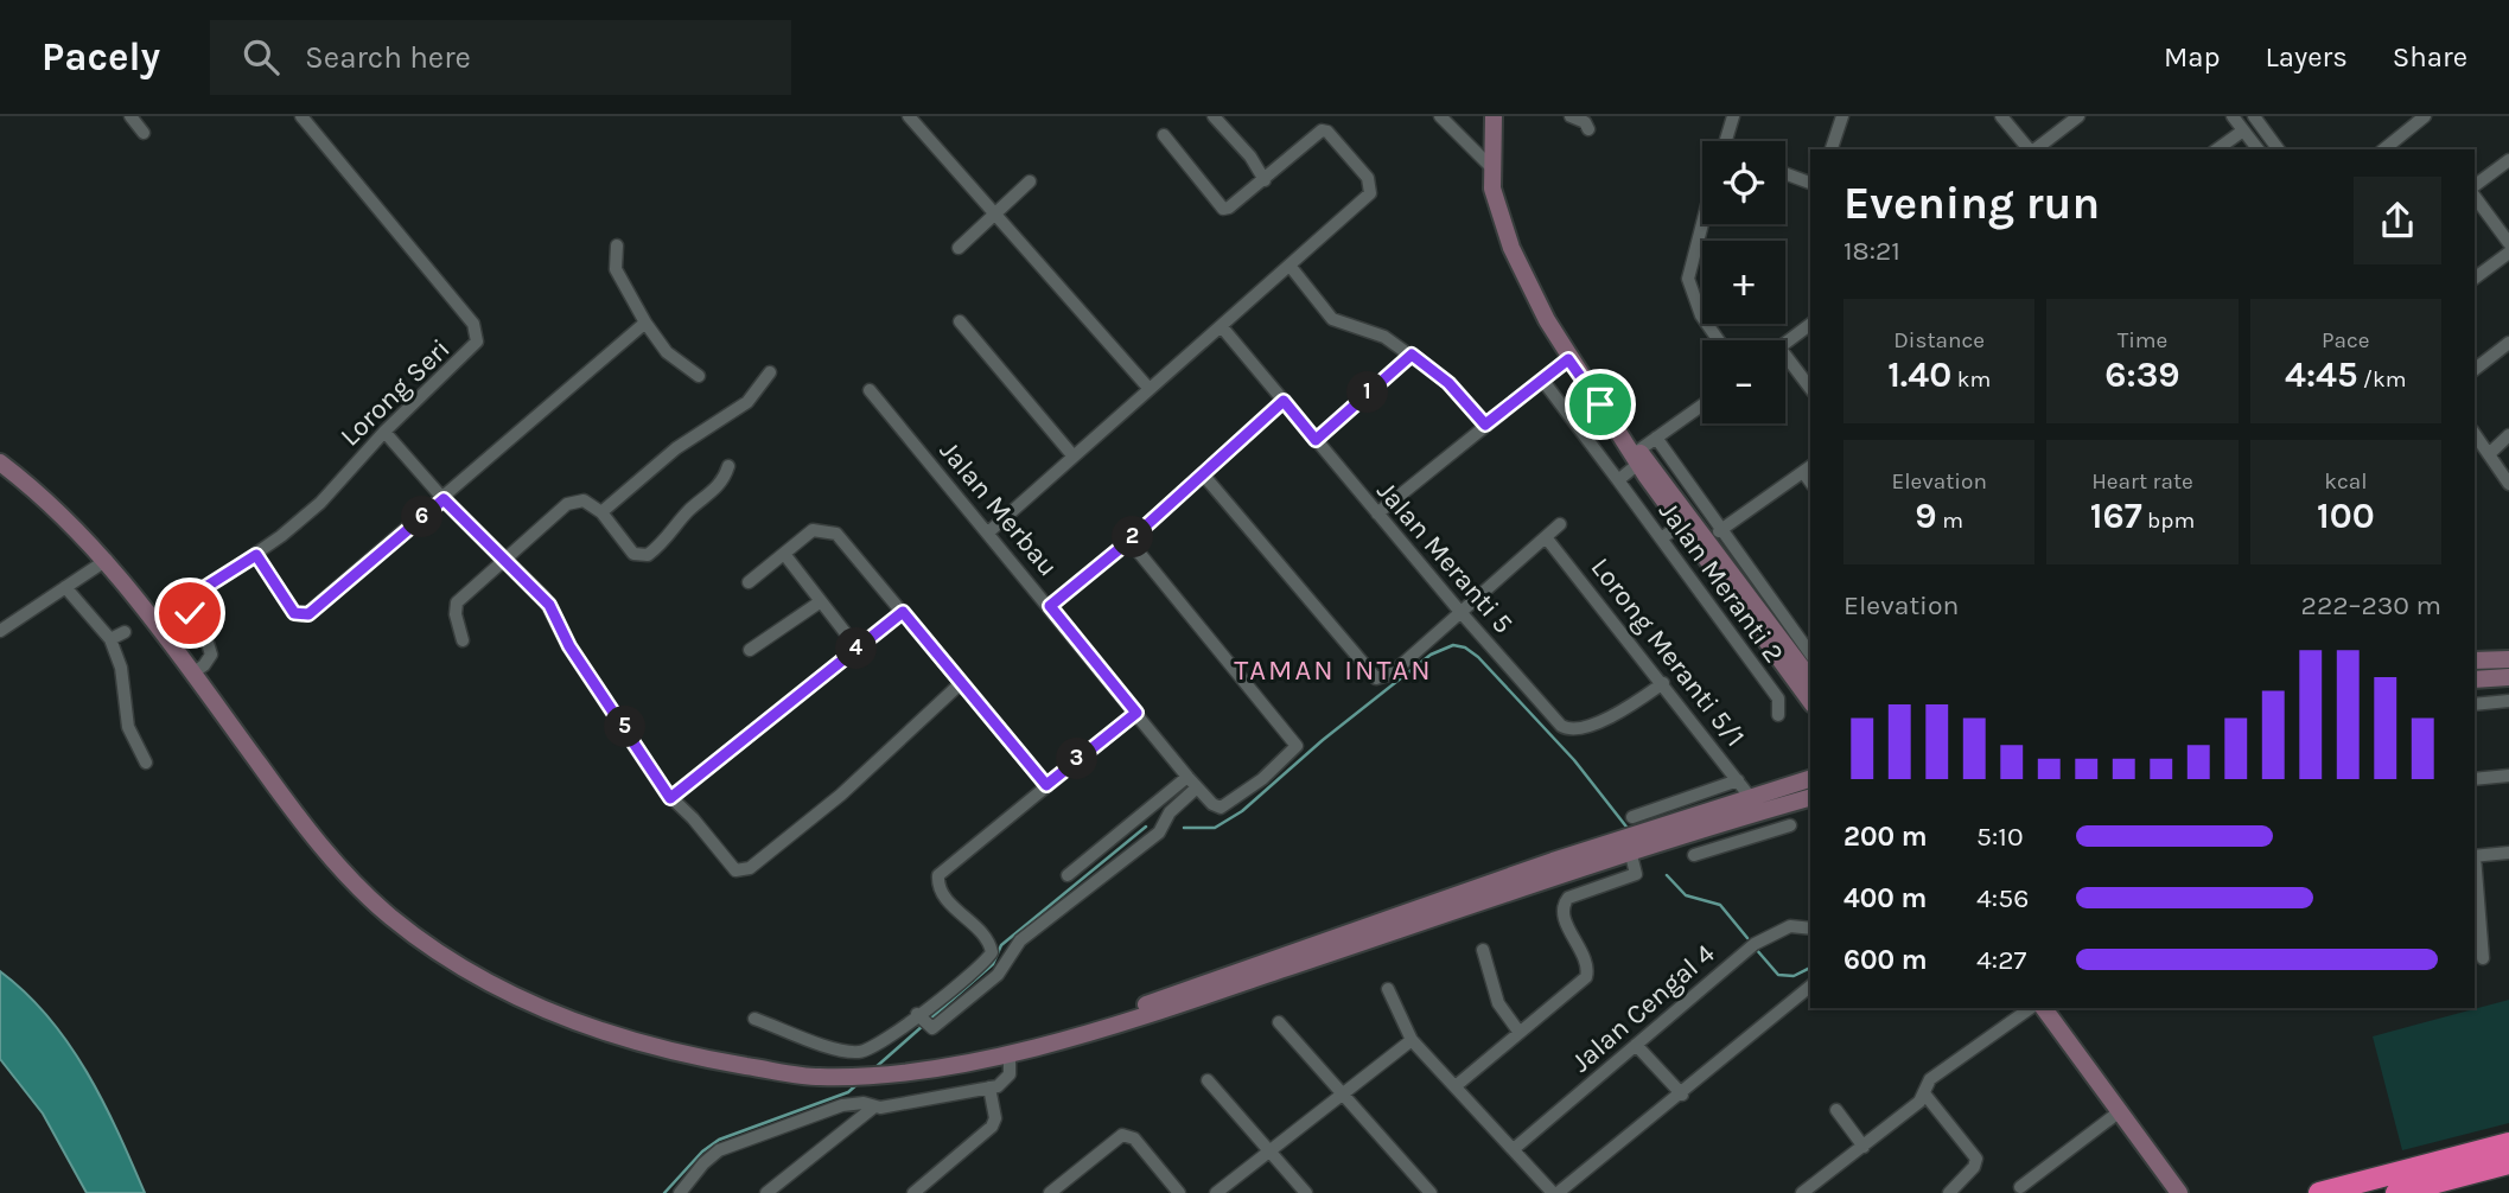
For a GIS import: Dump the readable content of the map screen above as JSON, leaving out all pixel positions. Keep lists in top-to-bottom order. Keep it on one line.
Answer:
{"streets":{"street":["Lorong Seri","Jalan Merbau","Jalan Meranti 5","Jalan Meranti 2","Lorong Meranti 5/1","Jalan Cengal 4"]},"crossings":[["Jalan Meranti 5","Lorong Meranti 5/1"]],"districts":["TAMAN INTAN"],"page":{"header":"Pacely","search":"Search here","nav":["Map","Layers","Share"],"map_buttons":["+","−"],"heading":["Evening run","18:21"],"stats":[["Distance","1.40 km"],["Time","6:39"],["Pace","4:45 /km"],["Elevation","9 m"],["Heart rate","167 bpm"],["kcal","100"]],"pins":["1","6","2","4","5","3"],"chart":["Elevation","222–230 m"],"list":[{"name":"200 m","note":"5:10"},{"name":"400 m","note":"4:56"},{"name":"600 m","note":"4:27"}]}}
